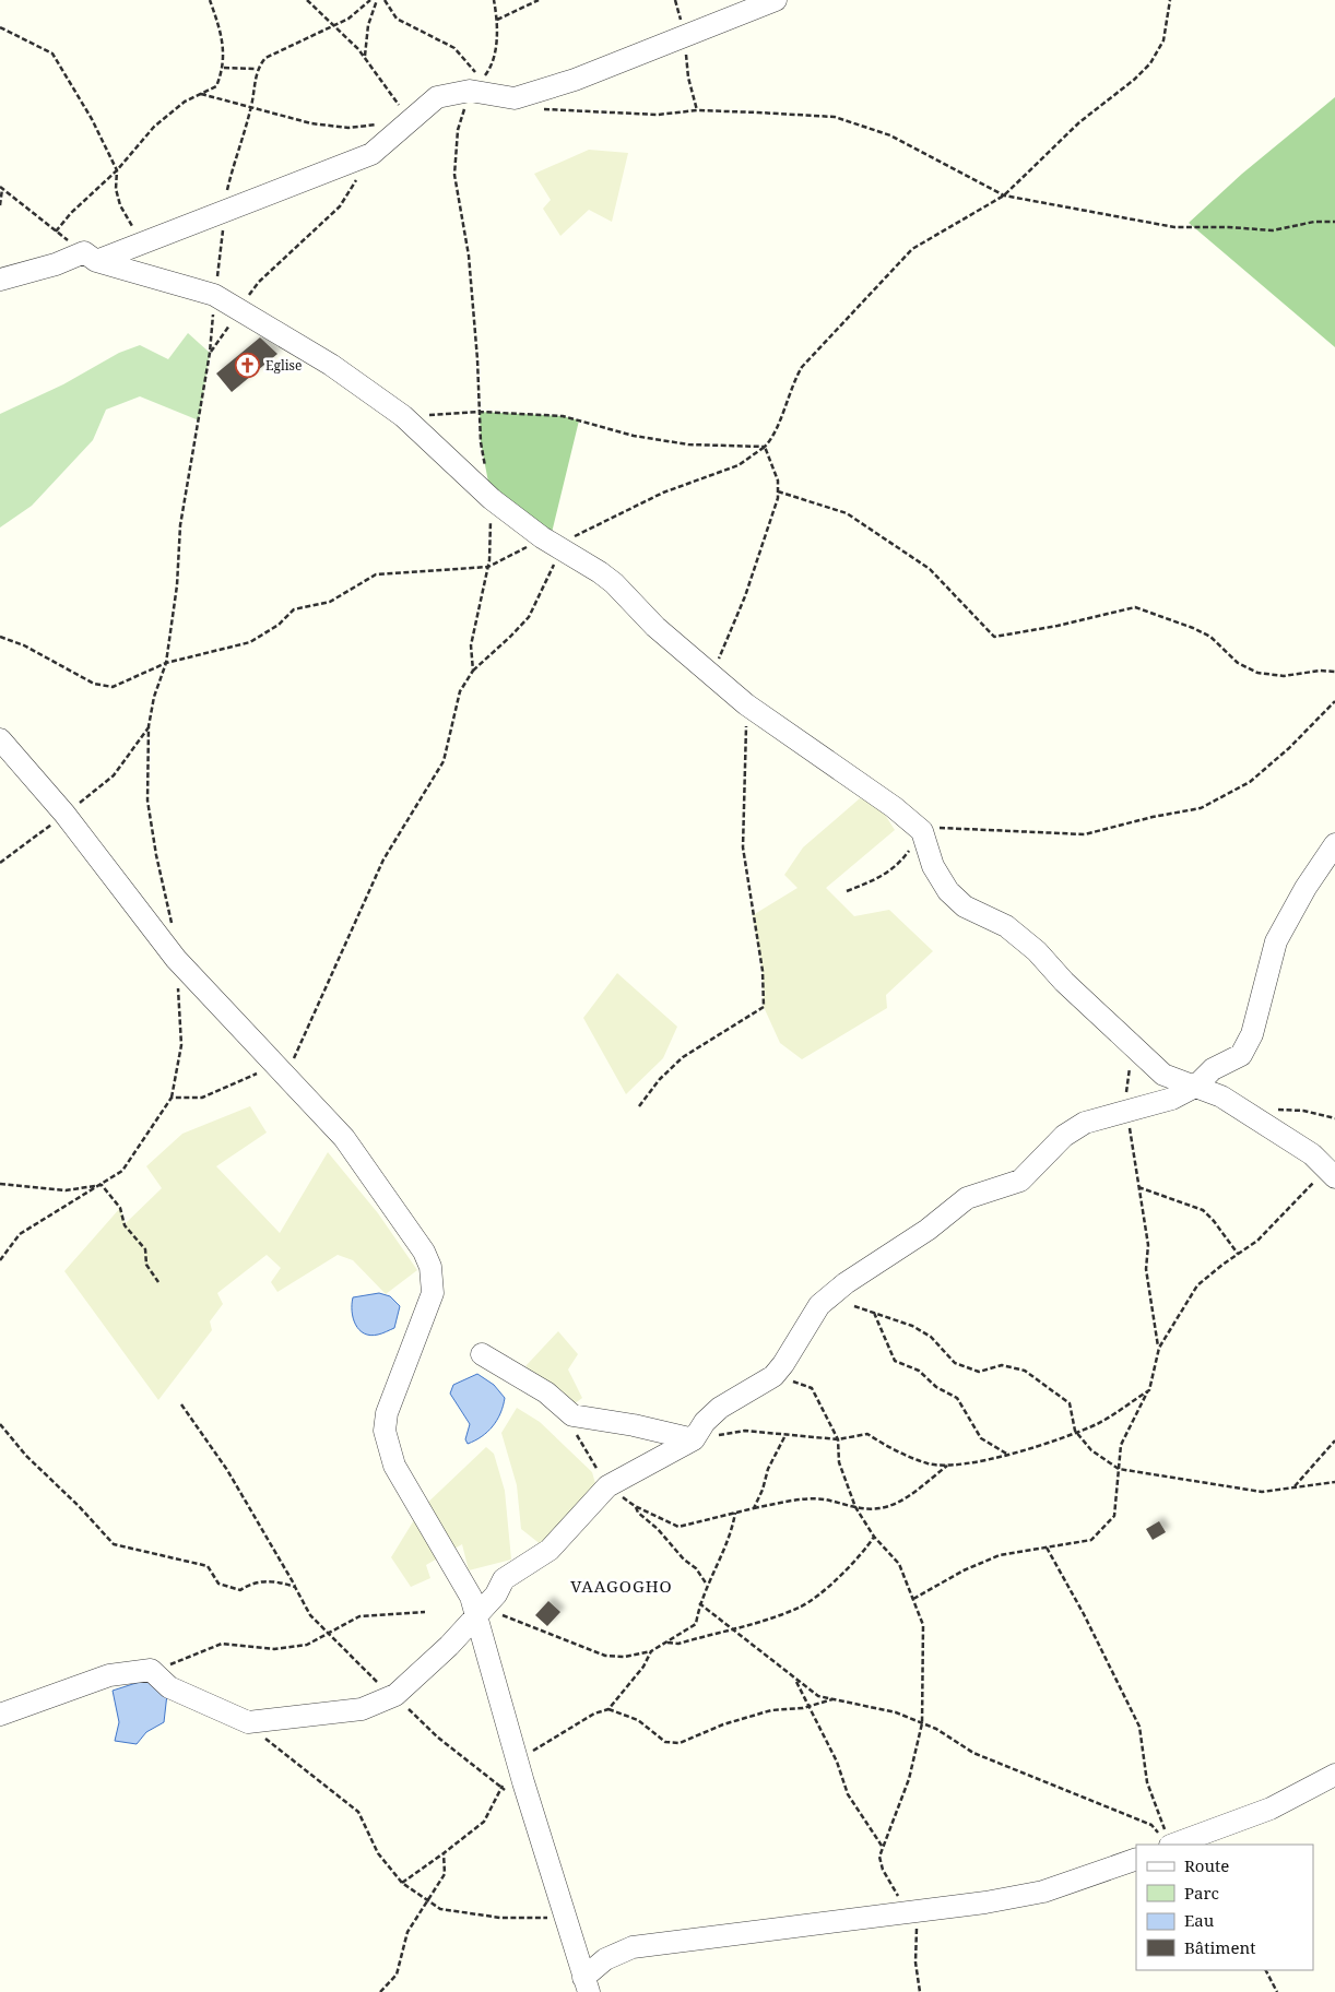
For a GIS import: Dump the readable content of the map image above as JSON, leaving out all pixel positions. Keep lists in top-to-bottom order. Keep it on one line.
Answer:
{"districts":["VAAGOGHO"],"places":{"church":["Eglise"]},"legend":["Route","Parc","Eau","Bâtiment"]}
